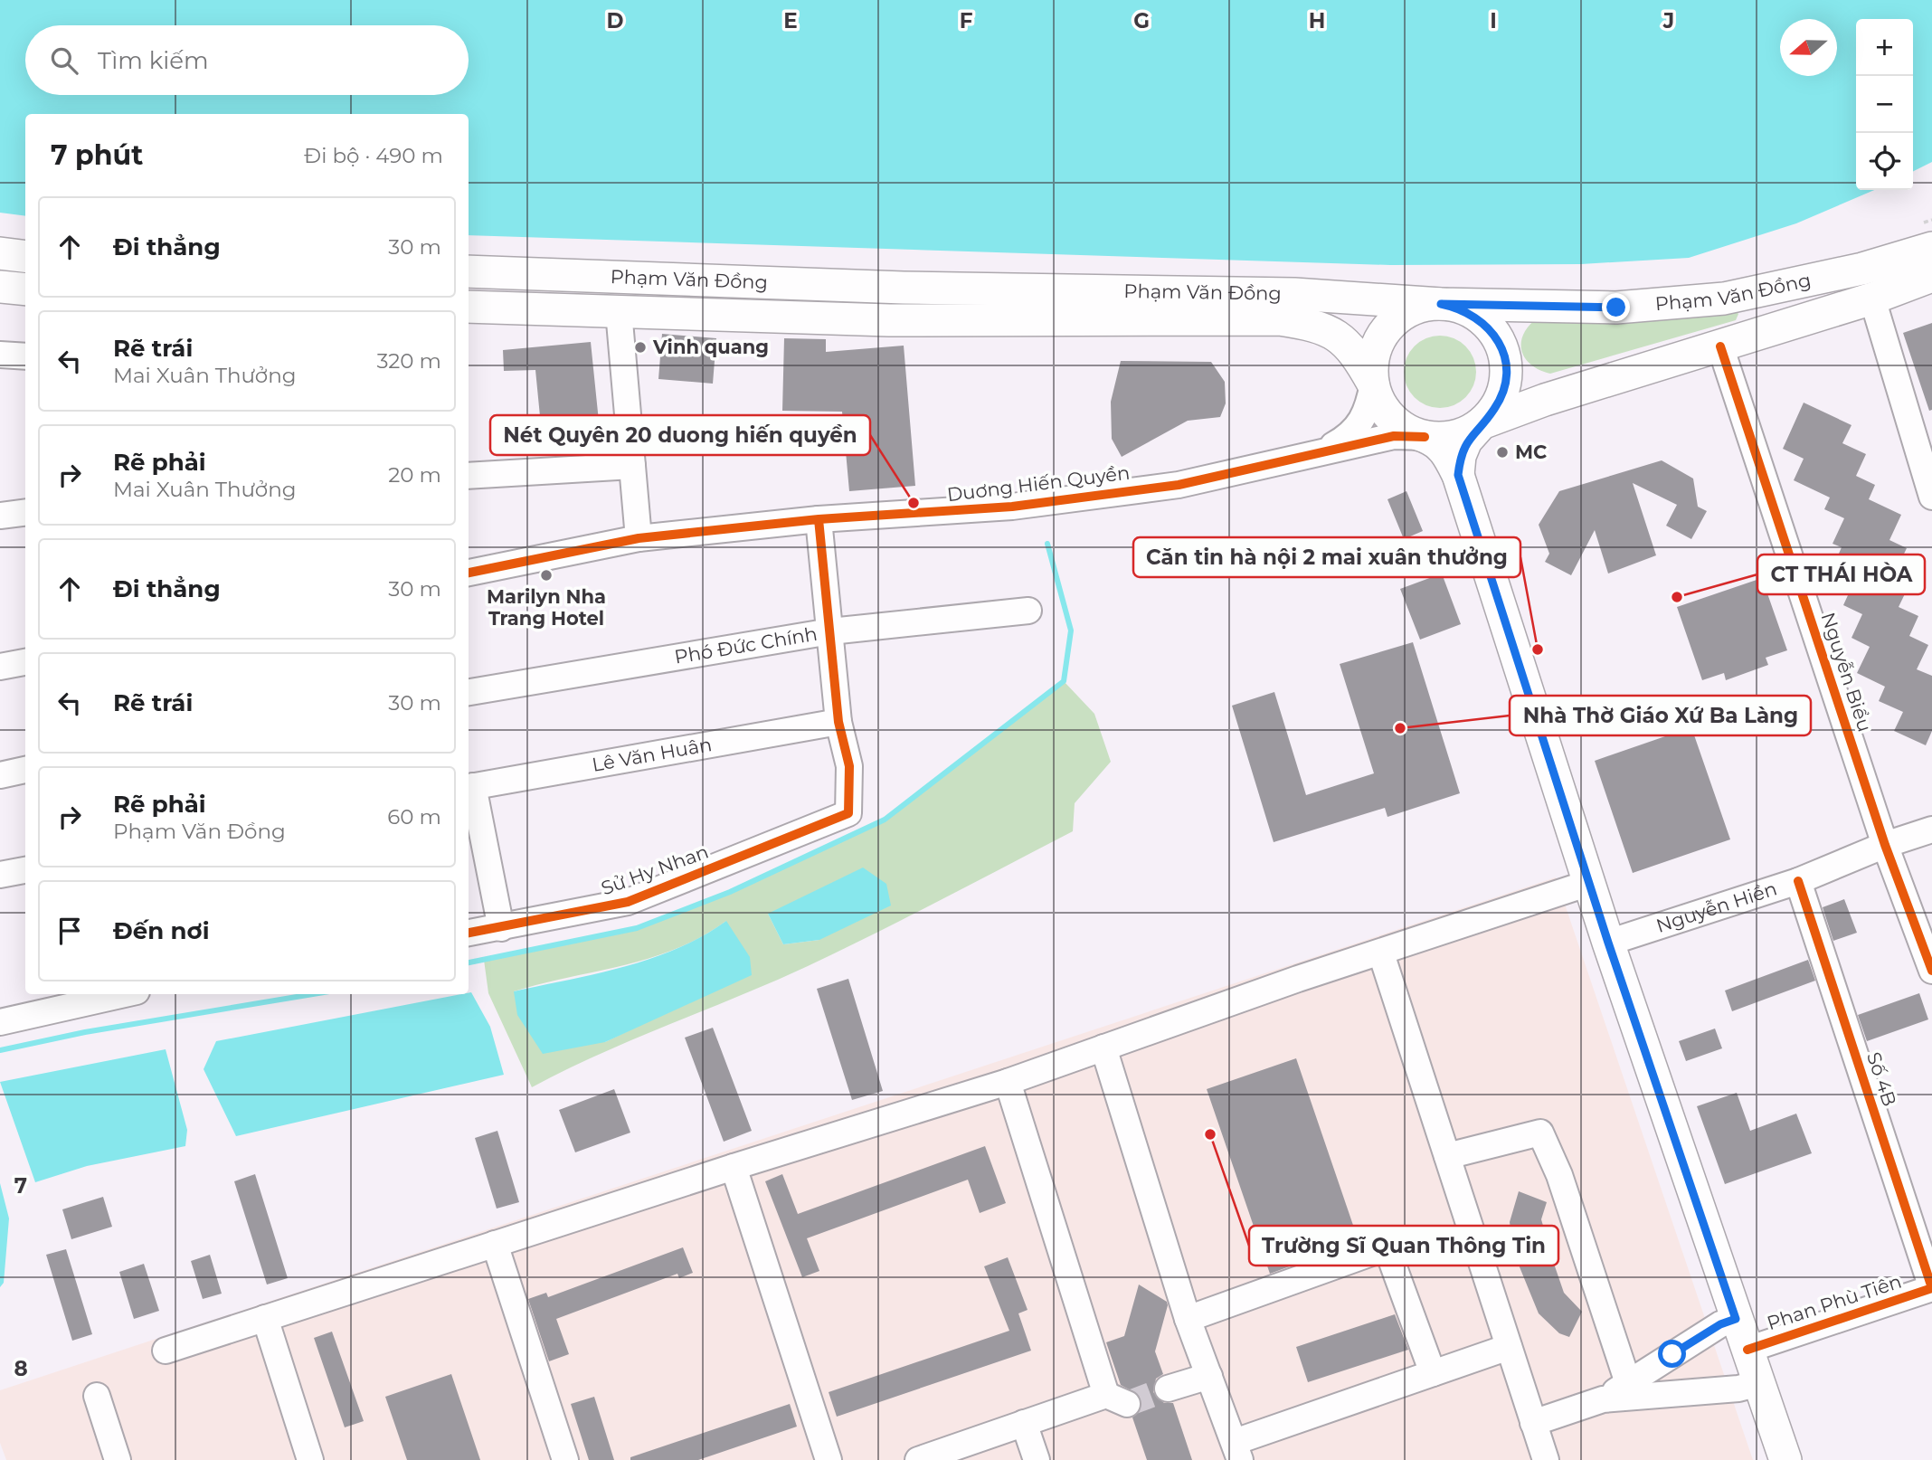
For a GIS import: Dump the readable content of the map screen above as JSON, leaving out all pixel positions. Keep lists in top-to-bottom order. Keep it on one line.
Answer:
{"streets":{"main road":["Phạm Văn Đồng"],"street":["Duơng Hiến Quyền","Phó Đức Chính","Nguyễn Biểu","Lê Văn Huân","Sử Hy Nhan","Nguyễn Hiền","Số 4B","Phan Phù Tiên"]},"crossings":[["Phạm Văn Đồng","Duơng Hiến Quyền"],["Phạm Văn Đồng","Nguyễn Biểu"],["Nguyễn Biểu","Nguyễn Hiền"],["Lê Văn Huân","Sử Hy Nhan"],["Nguyễn Hiền","Số 4B"],["Số 4B","Phan Phù Tiên"]],"places":["Vinh quang","MC","Nét Quyên 20 duong hiến quyền","Marilyn Nha Trang Hotel","CT THÁI HÒA","Căn tin hà nội 2 mai xuân thưởng","Nhà Thờ Giáo Xứ Ba Làng","Trường Sĩ Quan Thông Tin"],"north":"left","page":{"map_buttons":["+","−"],"search":"Tìm kiếm","heading":["7 phút","Đi bộ · 490 m"],"list":[["Đi thẳng","30 m"],["Rẽ trái","Mai Xuân Thưởng","320 m"],["Rẽ phải","Mai Xuân Thưởng","20 m"],["Đi thẳng","30 m"],["Rẽ trái","30 m"],["Rẽ phải","Phạm Văn Đồng","60 m"],"Đến nơi"]},"grid":{"columns":["D","E","F","G","H","I","J"],"rows":["7","8"]}}
